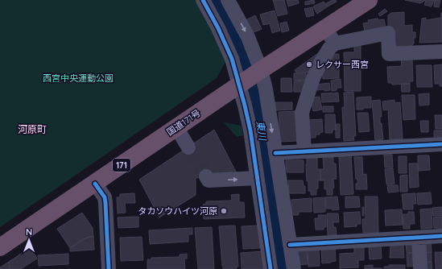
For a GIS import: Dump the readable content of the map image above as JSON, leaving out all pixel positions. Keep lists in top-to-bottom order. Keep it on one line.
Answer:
{"streets":{"highway":["国道171号","171"]},"districts":["河原町"],"water":["東川"],"parks":["西宮中央運動公園"],"places":["レクサー西宮","タカソウハイツ河原"],"north":"top"}
